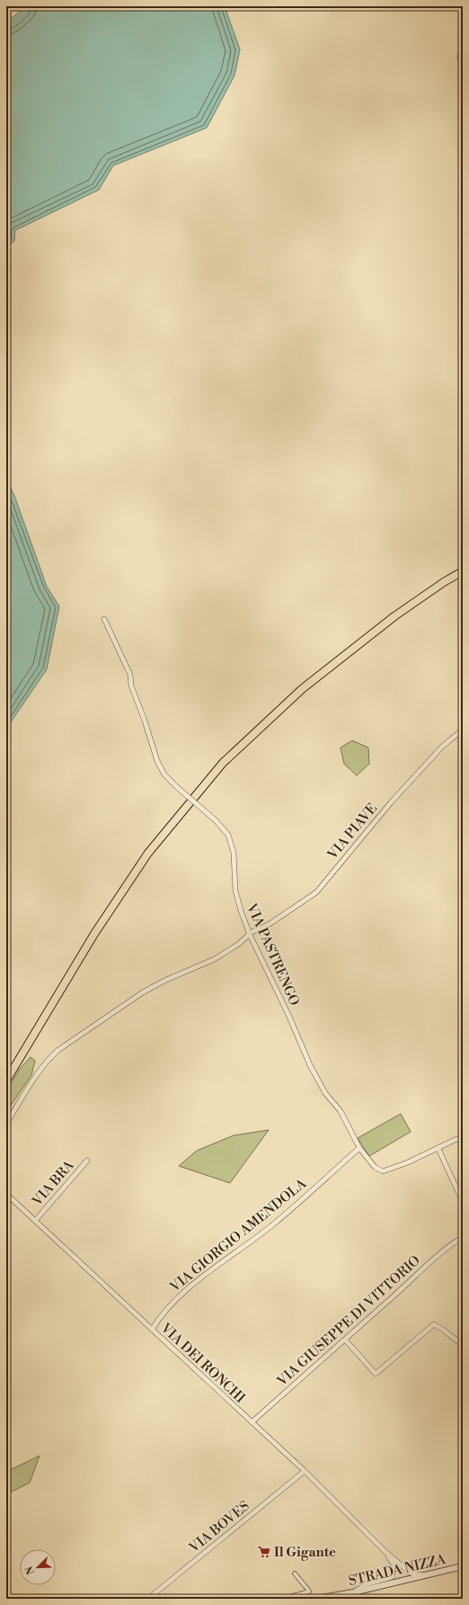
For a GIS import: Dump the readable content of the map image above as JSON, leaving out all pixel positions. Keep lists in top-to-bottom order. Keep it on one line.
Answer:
{"streets":{"street":["VIA PIAVE","VIA PASTRENGO","VIA BRA","VIA GIORGIO AMENDOLA","VIA GIUSEPPE DI VITTORIO","VIA DEI RONCHI","VIA BOVES","STRADA NIZZA"]},"crossings":[["VIA PIAVE","VIA PASTRENGO"],["VIA PASTRENGO","VIA GIORGIO AMENDOLA"],["VIA BRA","VIA DEI RONCHI"],["VIA GIORGIO AMENDOLA","VIA DEI RONCHI"],["VIA GIUSEPPE DI VITTORIO","VIA DEI RONCHI"],["VIA DEI RONCHI","VIA BOVES"],["VIA DEI RONCHI","STRADA NIZZA"]],"places":{"supermarket":["Il Gigante"]},"north":"bottom left"}
